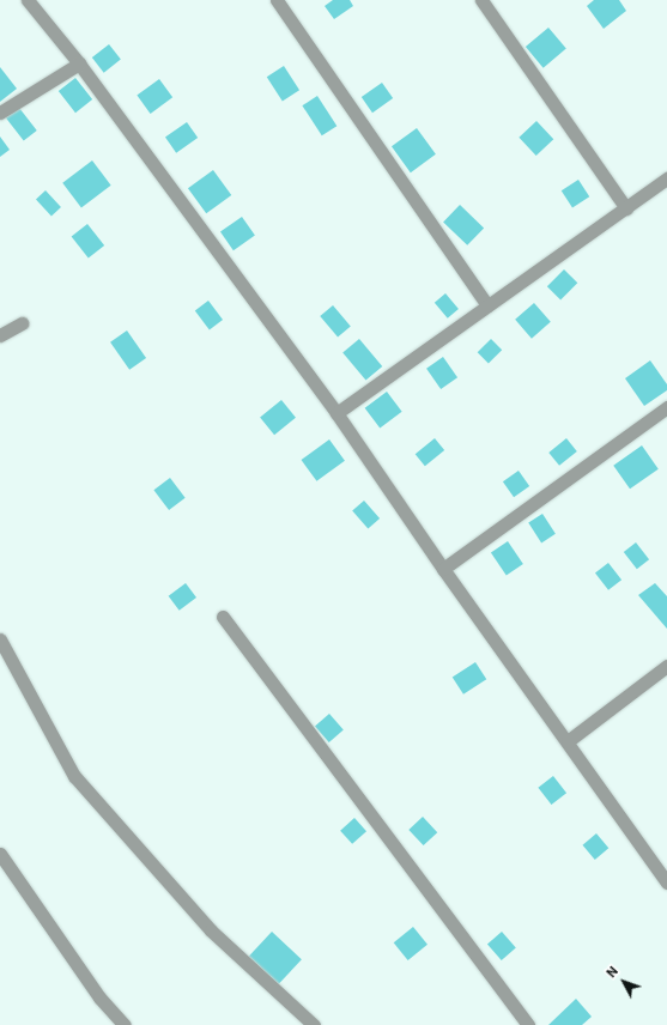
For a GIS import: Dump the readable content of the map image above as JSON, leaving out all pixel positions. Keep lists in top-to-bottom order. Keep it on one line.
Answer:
{"north":"top left"}
